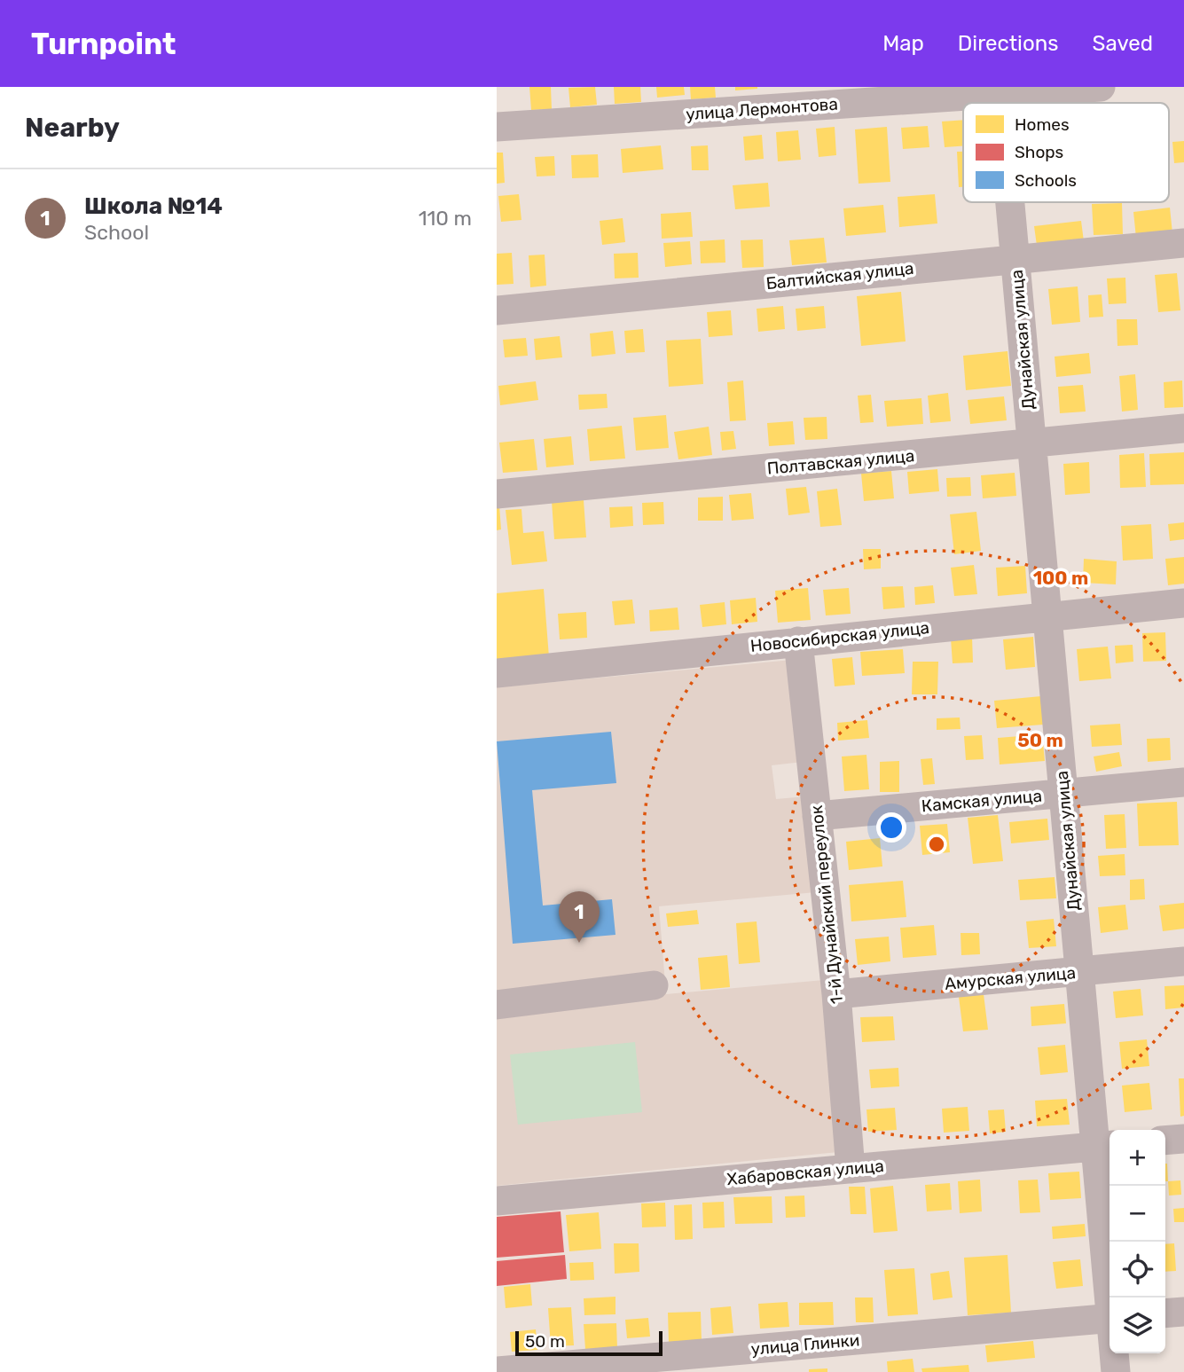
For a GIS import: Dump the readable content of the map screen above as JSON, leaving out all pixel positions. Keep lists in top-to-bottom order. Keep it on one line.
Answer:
{"streets":{"street":["улица Лермонтова","Балтийская улица","Дунайская улица","Полтавская улица","Новосибирская улица","Камская улица","1-й Дунайский переулок","Амурская улица","Хабаровская улица","улица Глинки"]},"crossings":[["Балтийская улица","Дунайская улица"],["Дунайская улица","Полтавская улица"],["Дунайская улица","Новосибирская улица"],["Дунайская улица","Камская улица"],["Дунайская улица","Амурская улица"],["Дунайская улица","Хабаровская улица"],["Новосибирская улица","1-й Дунайский переулок"],["Камская улица","1-й Дунайский переулок"],["1-й Дунайский переулок","Амурская улица"],["1-й Дунайский переулок","Хабаровская улица"]],"legend":["Homes","Shops","Schools"],"scale_bar":"50 m","page":{"header":"Turnpoint","nav":["Map","Directions","Saved"],"heading":"Nearby","list":[{"mark":"1","name":"Школа №14","note":"School","value":"110 m"}],"pins":"1","map_buttons":["+","−"],"scale":"50 m"},"rings":["100 m","50 m"]}
